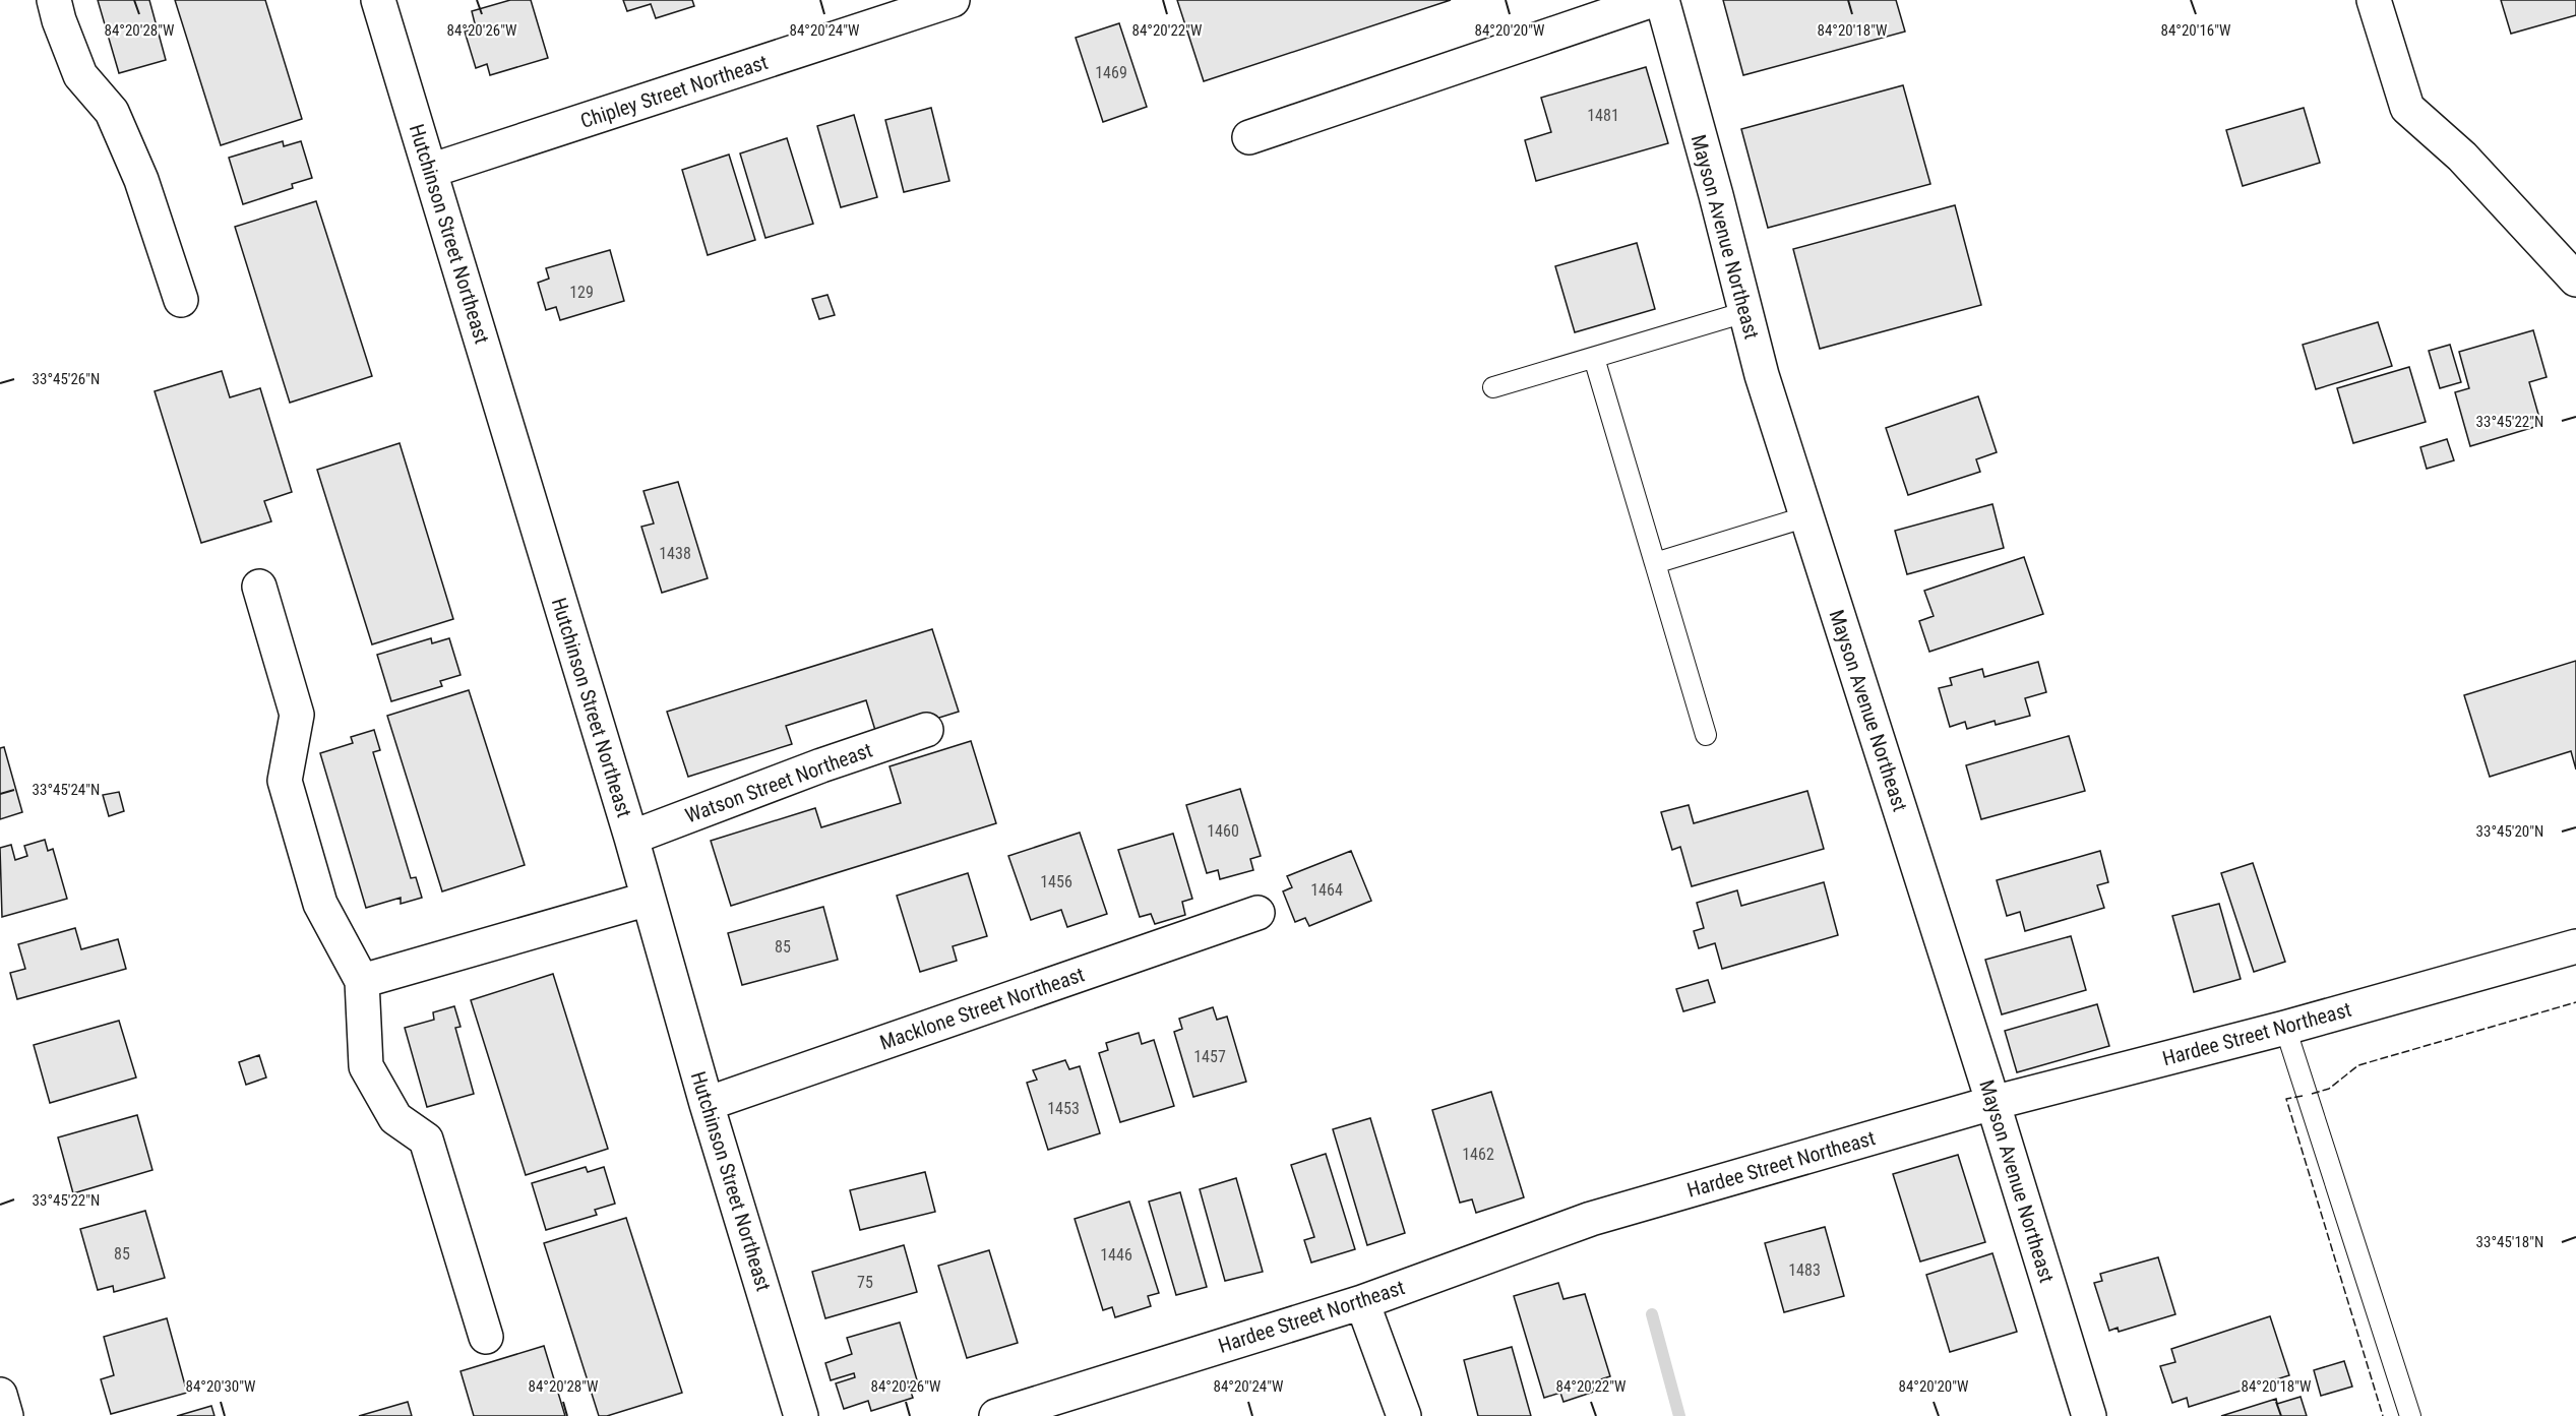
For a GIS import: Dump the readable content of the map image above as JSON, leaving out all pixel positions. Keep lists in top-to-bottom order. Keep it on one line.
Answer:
{"streets":{"street":["Chipley Street Northeast","Hutchinson Street Northeast","Mayson Avenue Northeast","Watson Street Northeast","Macklone Street Northeast","Hardee Street Northeast"]},"crossings":[["Chipley Street Northeast","Hutchinson Street Northeast"],["Hutchinson Street Northeast","Watson Street Northeast"],["Hutchinson Street Northeast","Macklone Street Northeast"],["Mayson Avenue Northeast","Hardee Street Northeast"]],"house_numbers":["1469","1481","129","1438","1460","1456","1464","85","1457","1453","1462","85","1446","1483","75"],"coordinates":["84°20'28\"W","84°20'26\"W","84°20'24\"W","84°20'22\"W","84°20'20\"W","84°20'18\"W","84°20'16\"W","33°45'26\"N","33°45'22\"N","33°45'24\"N","33°45'20\"N","33°45'18\"N","84°20'30\"W"]}
